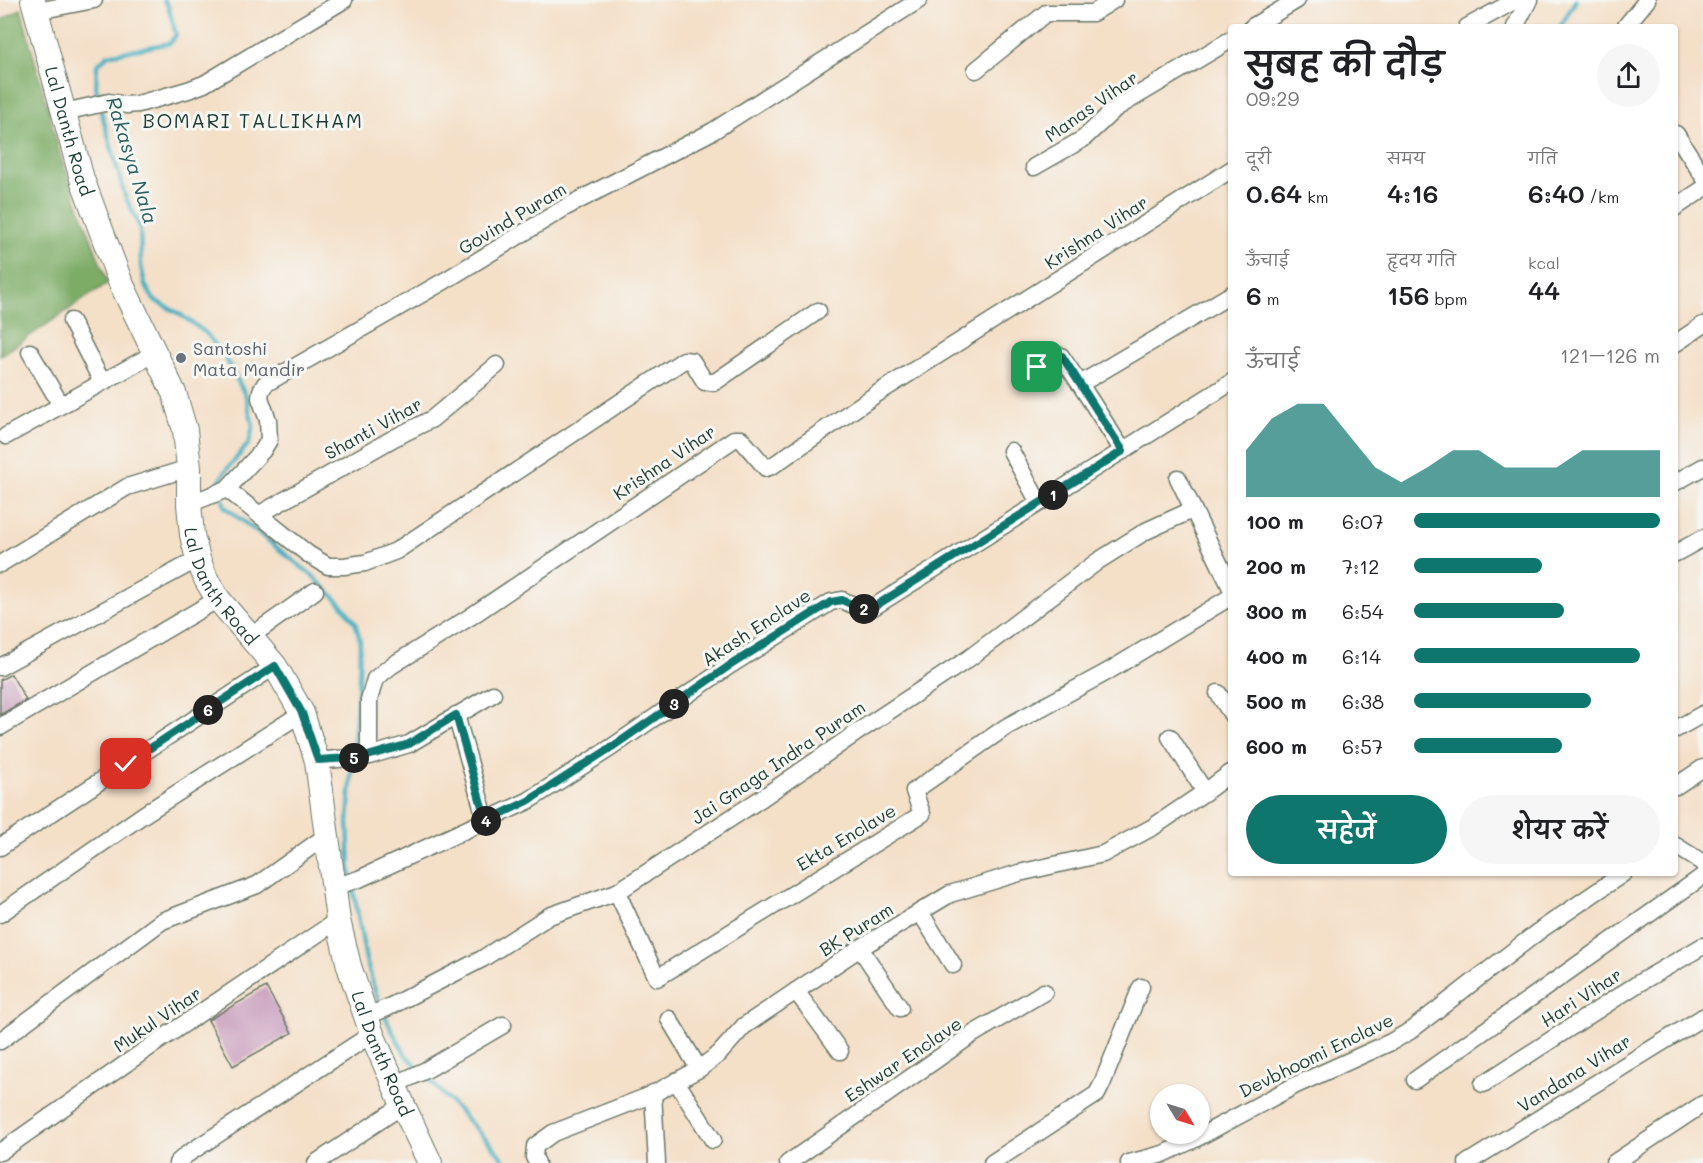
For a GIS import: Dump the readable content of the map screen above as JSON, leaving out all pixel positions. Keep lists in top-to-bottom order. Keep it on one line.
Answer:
{"streets":{"street":["Manas Vihar","Lal Danth Road","Govind Puram","Krishna Vihar","Shanti Vihar","Akash Enclave","Jai Gnaga Indra Puram","Ekta Enclave","BK Puram","Hari Vihar","Mukul Vihar","Devbhoomi Enclave","Eshwar Enclave","Vandana Vihar"]},"crossings":[["Lal Danth Road","Govind Puram"],["Lal Danth Road","Akash Enclave"],["Lal Danth Road","Jai Gnaga Indra Puram"],["Lal Danth Road","Mukul Vihar"],["Jai Gnaga Indra Puram","Ekta Enclave"]],"districts":["BOMARI TALLIKHAM"],"water":["Rakasya Nala"],"places":["Santoshi Mata Mandir"],"north":"bottom right","page":{"heading":["सुबह की दौड़","09:29"],"stats":[["दूरी","0.64 km"],["समय","4:16"],["गति","6:40 /km"],["ऊँचाई","6 m"],["हृदय गति","156 bpm"],["kcal","44"]],"chart":["ऊँचाई","121–126 m"],"pins":["1","2","3","6","5","4"],"list":[{"name":"100 m","note":"6:07"},{"name":"200 m","note":"7:12"},{"name":"300 m","note":"6:54"},{"name":"400 m","note":"6:14"},{"name":"500 m","note":"6:38"},{"name":"600 m","note":"6:57"}],"buttons":["सहेजें","शेयर करें"]}}
